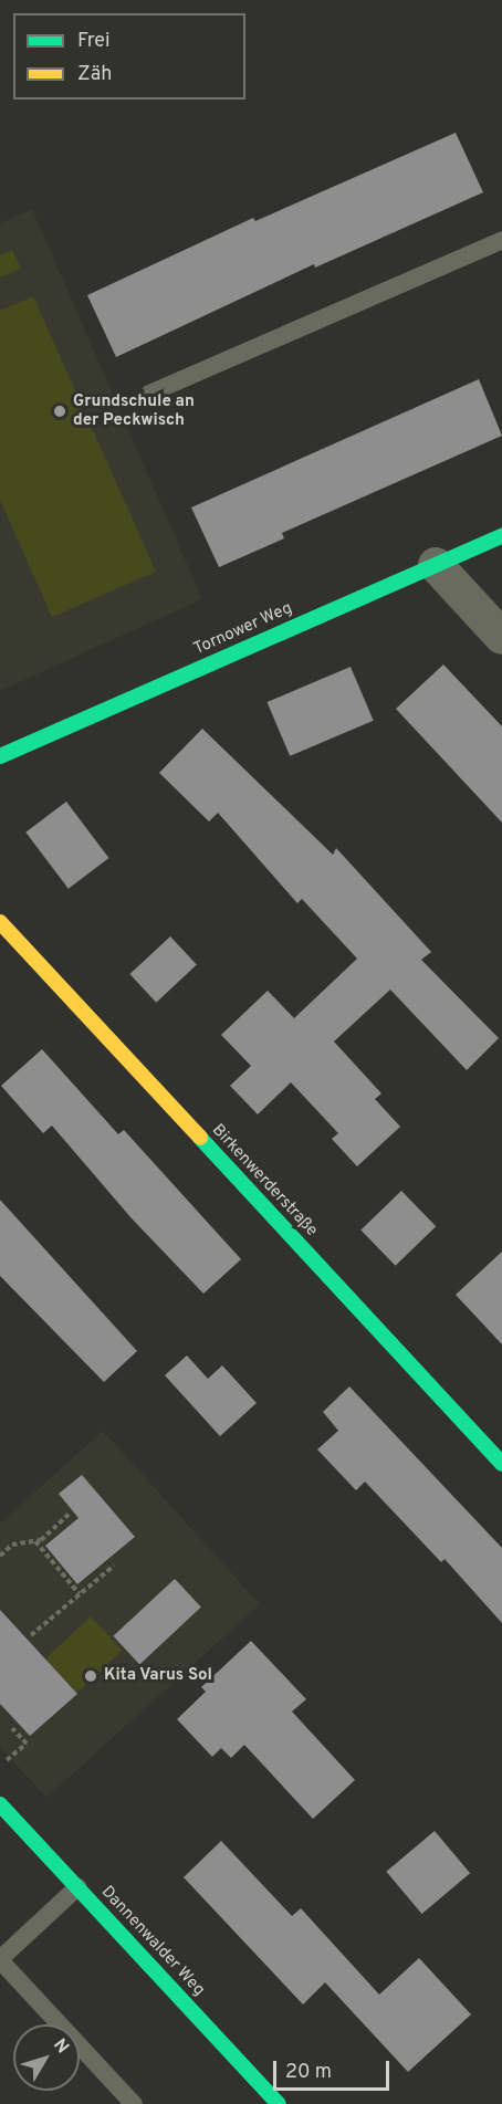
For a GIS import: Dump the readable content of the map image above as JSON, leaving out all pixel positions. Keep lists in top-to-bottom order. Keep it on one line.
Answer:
{"streets":{"street":["Tornower Weg","Birkenwerderstraße","Dannenwalder Weg"]},"places":["Grundschule an der Peckwisch","Kita Varus Sol"],"legend":["Frei","Zäh"],"scale_bar":"20 m","north":"top right"}
